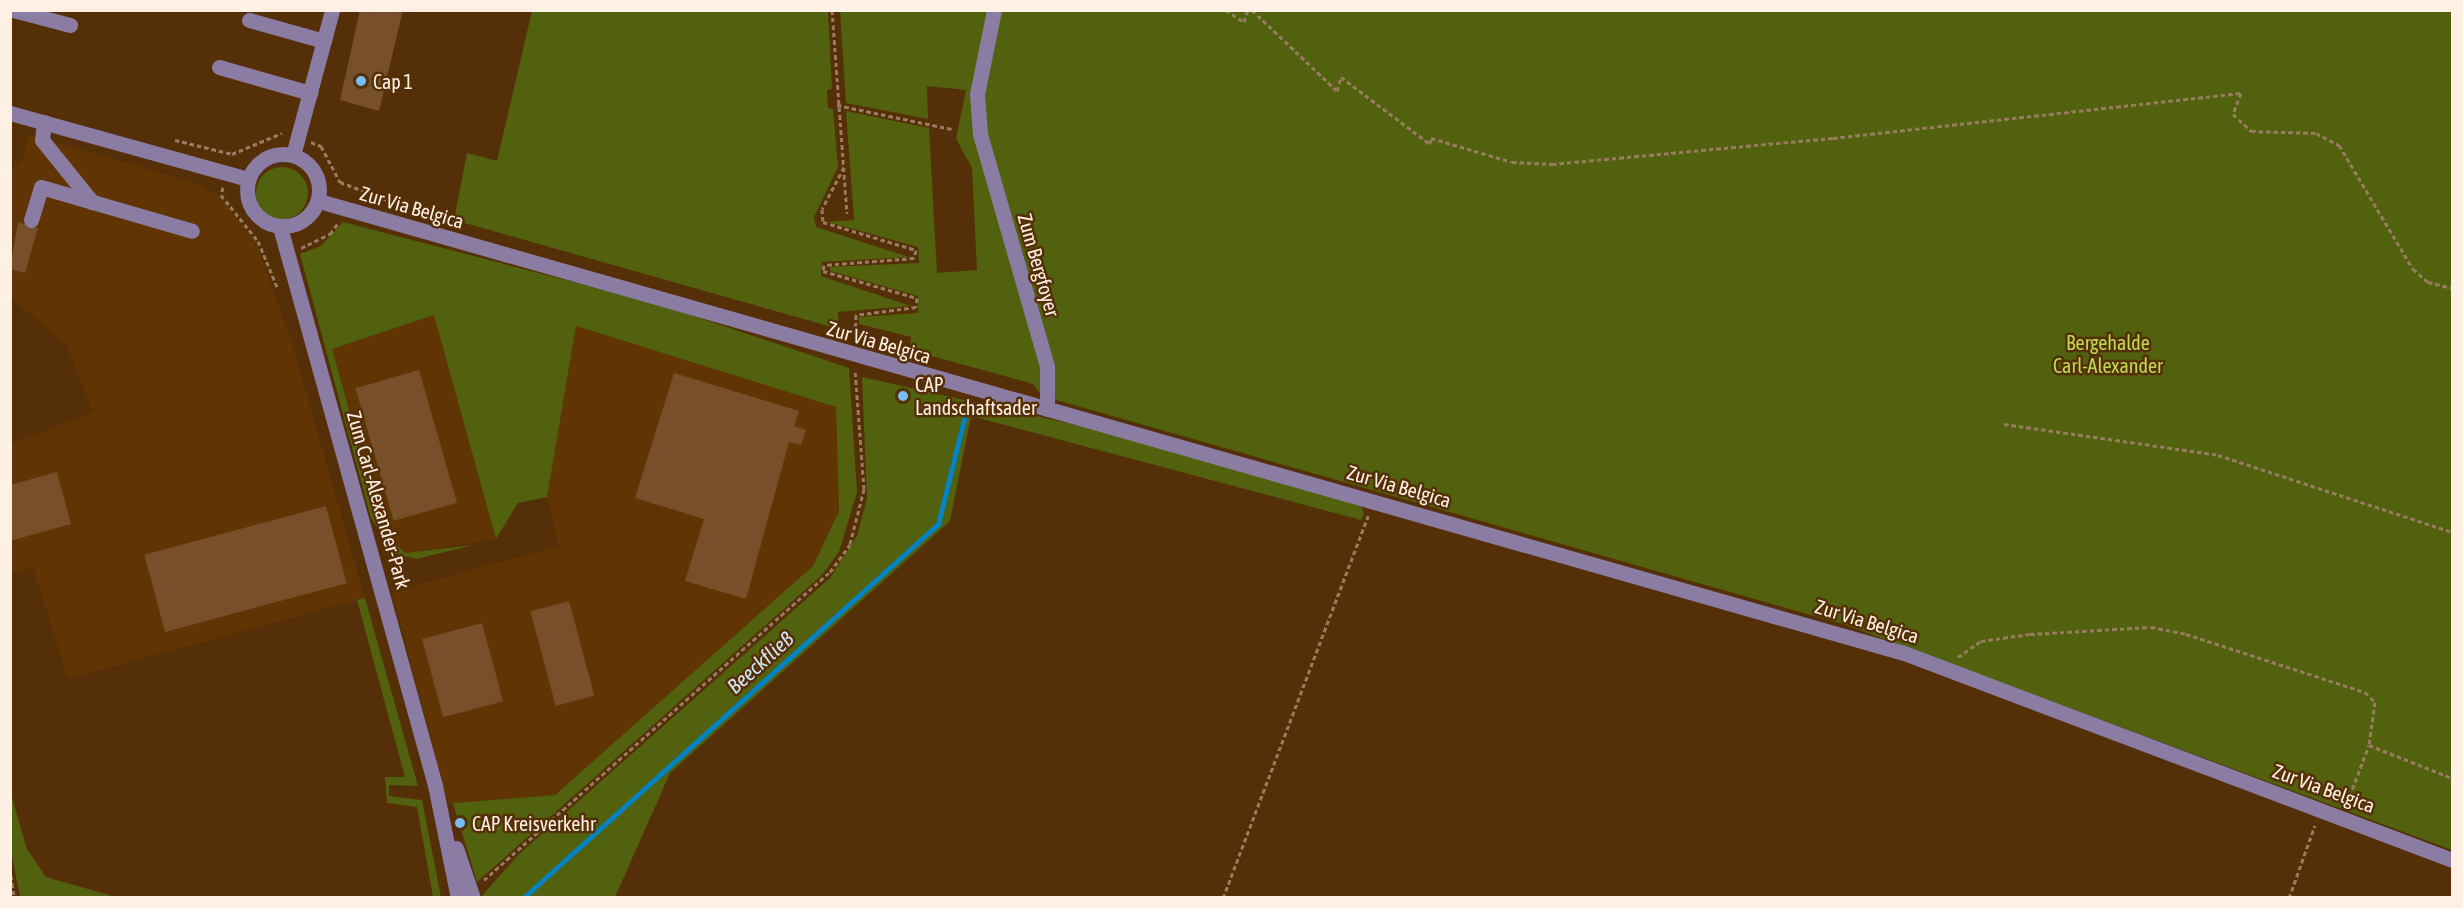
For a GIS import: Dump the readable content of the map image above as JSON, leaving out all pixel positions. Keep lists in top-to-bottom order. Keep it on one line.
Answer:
{"streets":{"street":["Zur Via Belgica","Zum Bergfoyer","Zum Carl-Alexander-Park"]},"crossings":[["Zur Via Belgica","Zum Bergfoyer"],["Zur Via Belgica","Zum Carl-Alexander-Park"]],"water":["Beeckfließ"],"parks":["Bergehalde Carl-Alexander"],"places":["Cap 1","CAP Landschaftsader","CAP Kreisverkehr"]}
